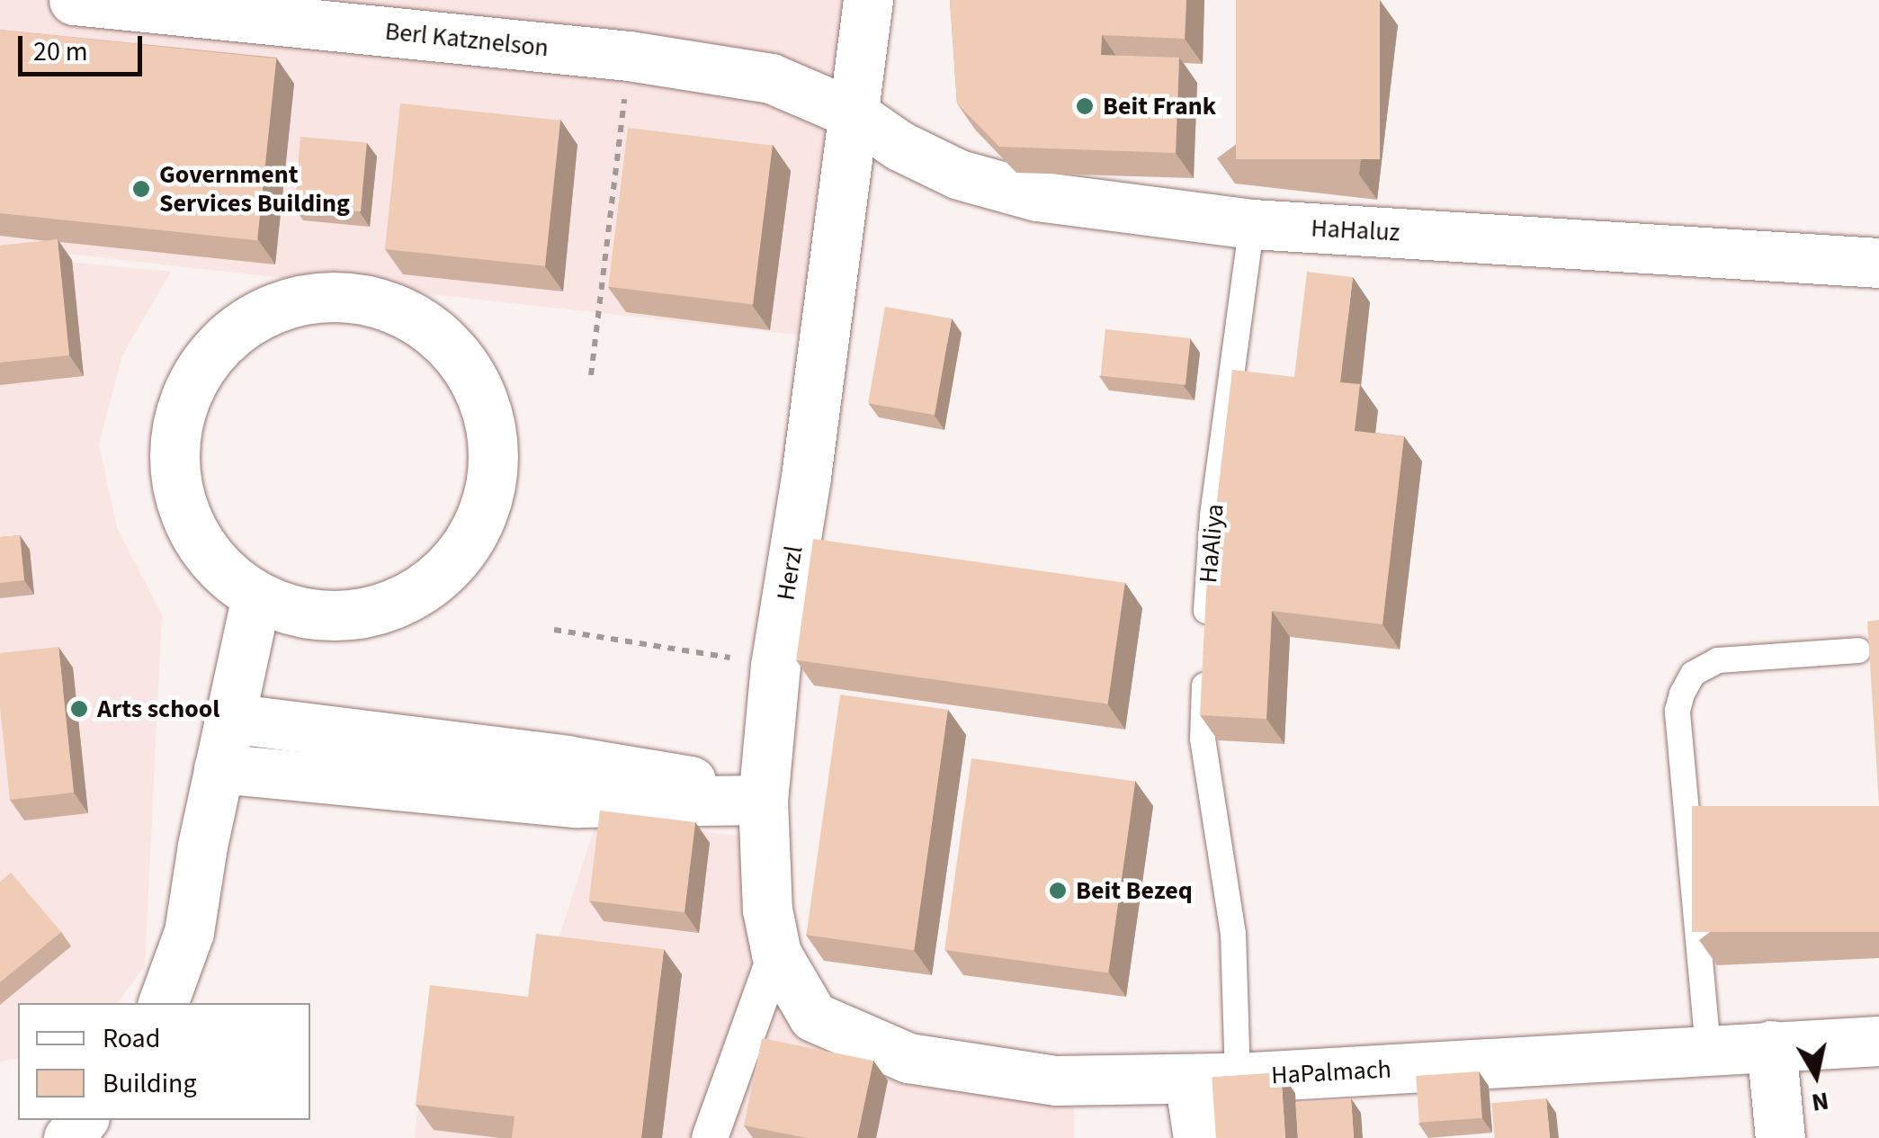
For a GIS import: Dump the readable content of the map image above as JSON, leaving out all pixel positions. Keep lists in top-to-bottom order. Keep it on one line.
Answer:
{"streets":{"street":["Berl Katznelson","HaHaluz","Herzl","HaPalmach"],"lane":["HaAliya"]},"crossings":[["Berl Katznelson","HaHaluz"],["Berl Katznelson","Herzl"],["HaHaluz","HaAliya"],["HaHaluz","Herzl"],["Herzl","HaPalmach"]],"places":["Beit Frank","Government Services Building","Arts school","Beit Bezeq"],"legend":["Road","Building"],"scale_bar":"20 m","north":"bottom"}
